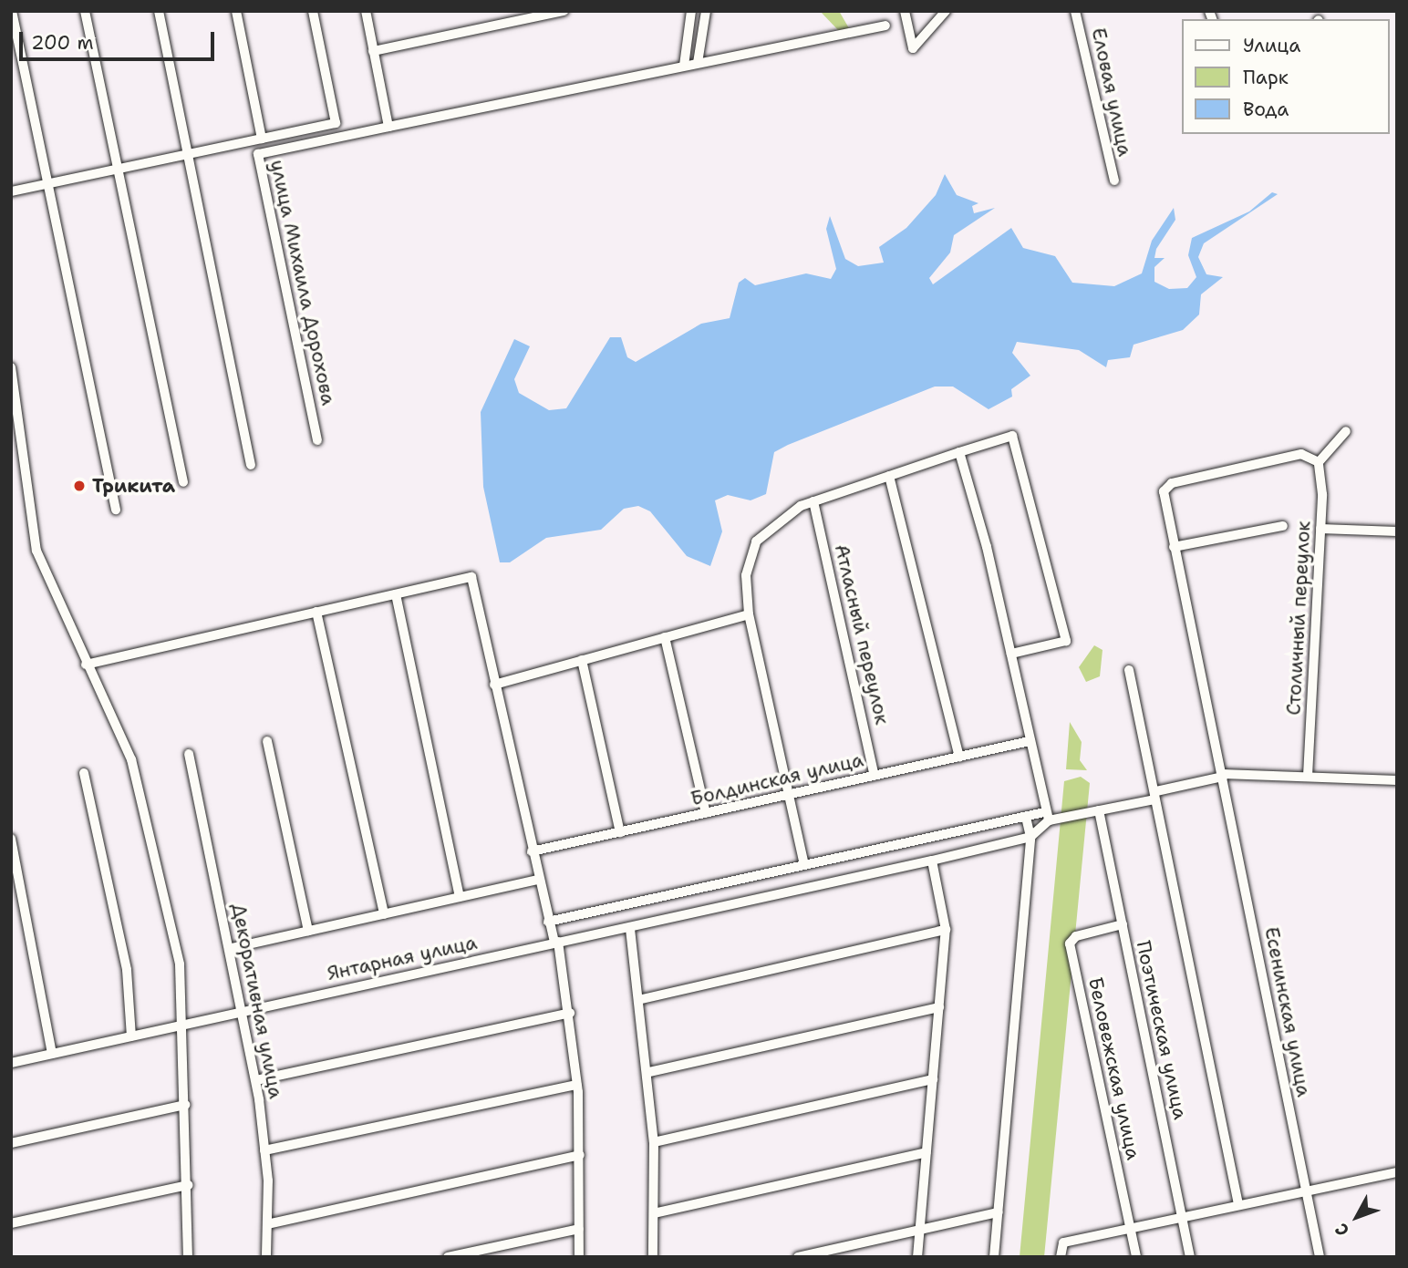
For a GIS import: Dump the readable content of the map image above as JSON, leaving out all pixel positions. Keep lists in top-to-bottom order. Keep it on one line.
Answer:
{"streets":{"street":["Еловая улица","улица Михаила Дорохова","Столичный переулок","Атласный переулок","Болдинская улица","Янтарная улица","Декоративная улица","Есенинская улица","Поэтическая улица","Беловежская улица"]},"crossings":[["Столичный переулок","Есенинская улица"],["Атласный переулок","Болдинская улица"],["Янтарная улица","Декоративная улица"],["Поэтическая улица","Беловежская улица"]],"places":["Трикита"],"legend":["Улица","Парк","Вода"],"scale_bar":"200 m","north":"bottom left"}
